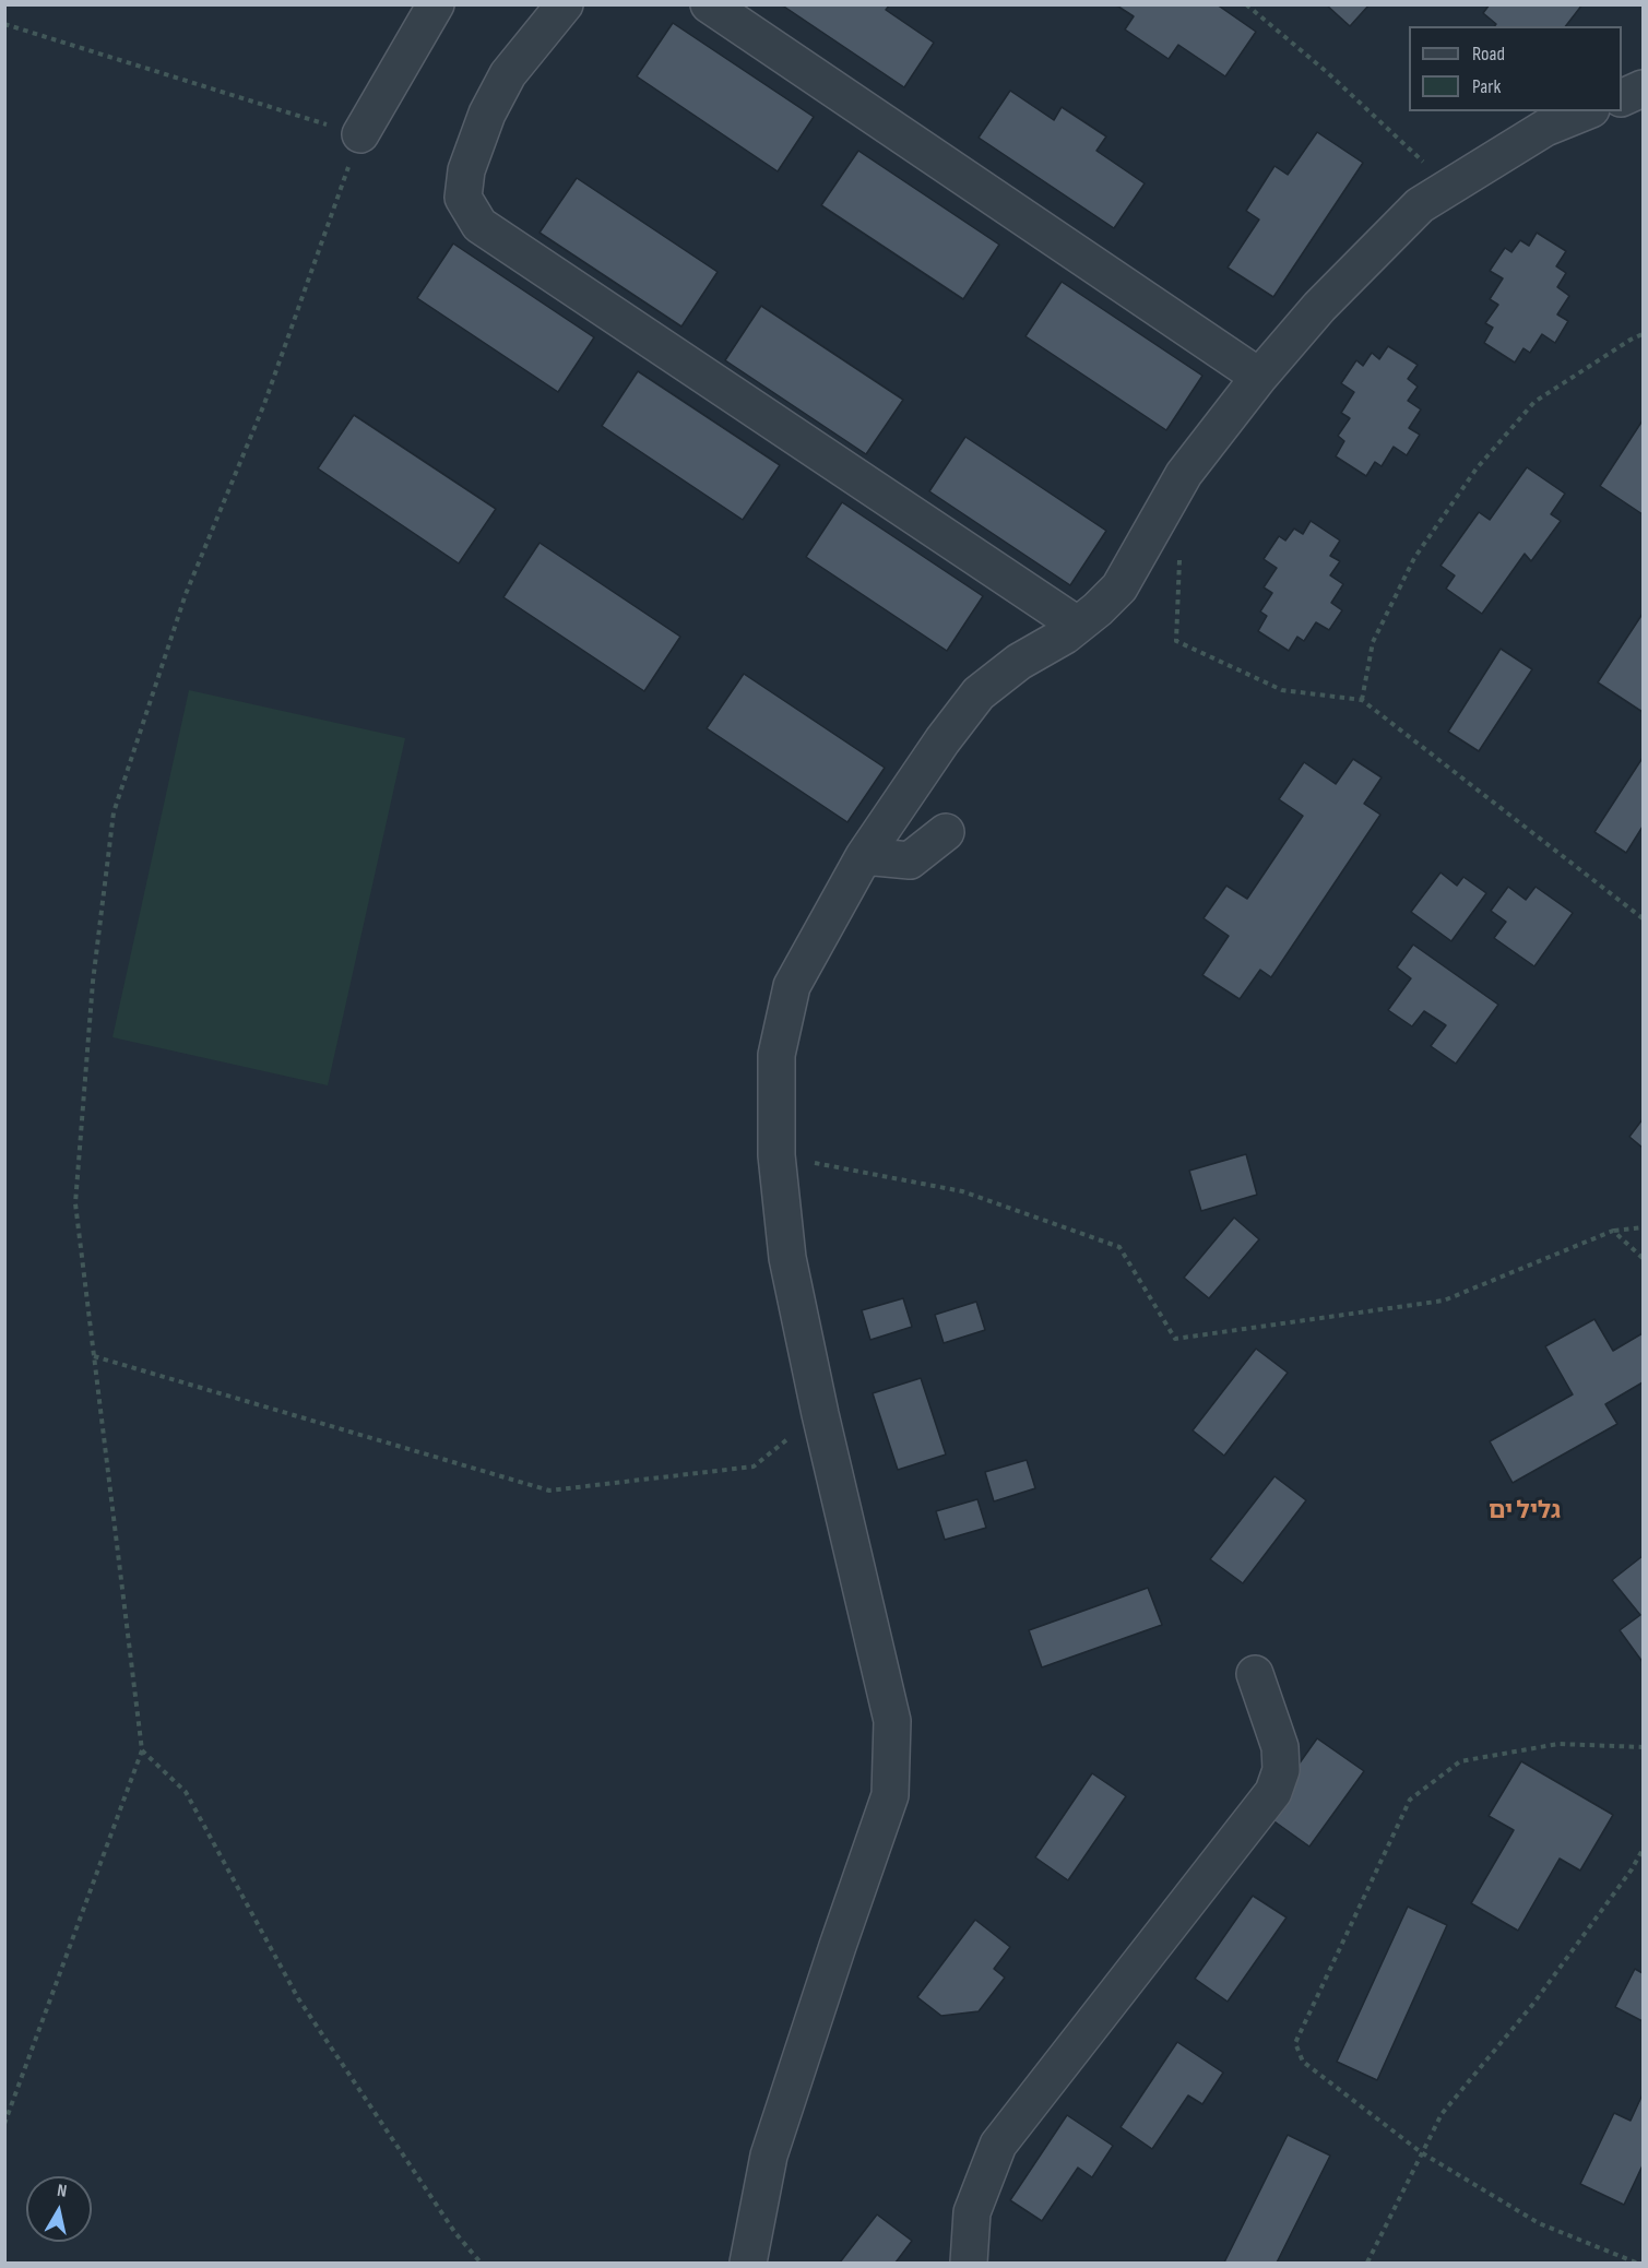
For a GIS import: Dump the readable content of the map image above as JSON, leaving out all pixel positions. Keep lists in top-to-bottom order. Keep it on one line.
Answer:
{"districts":["גליל ים"],"legend":["Road","Park"],"north":"top"}
